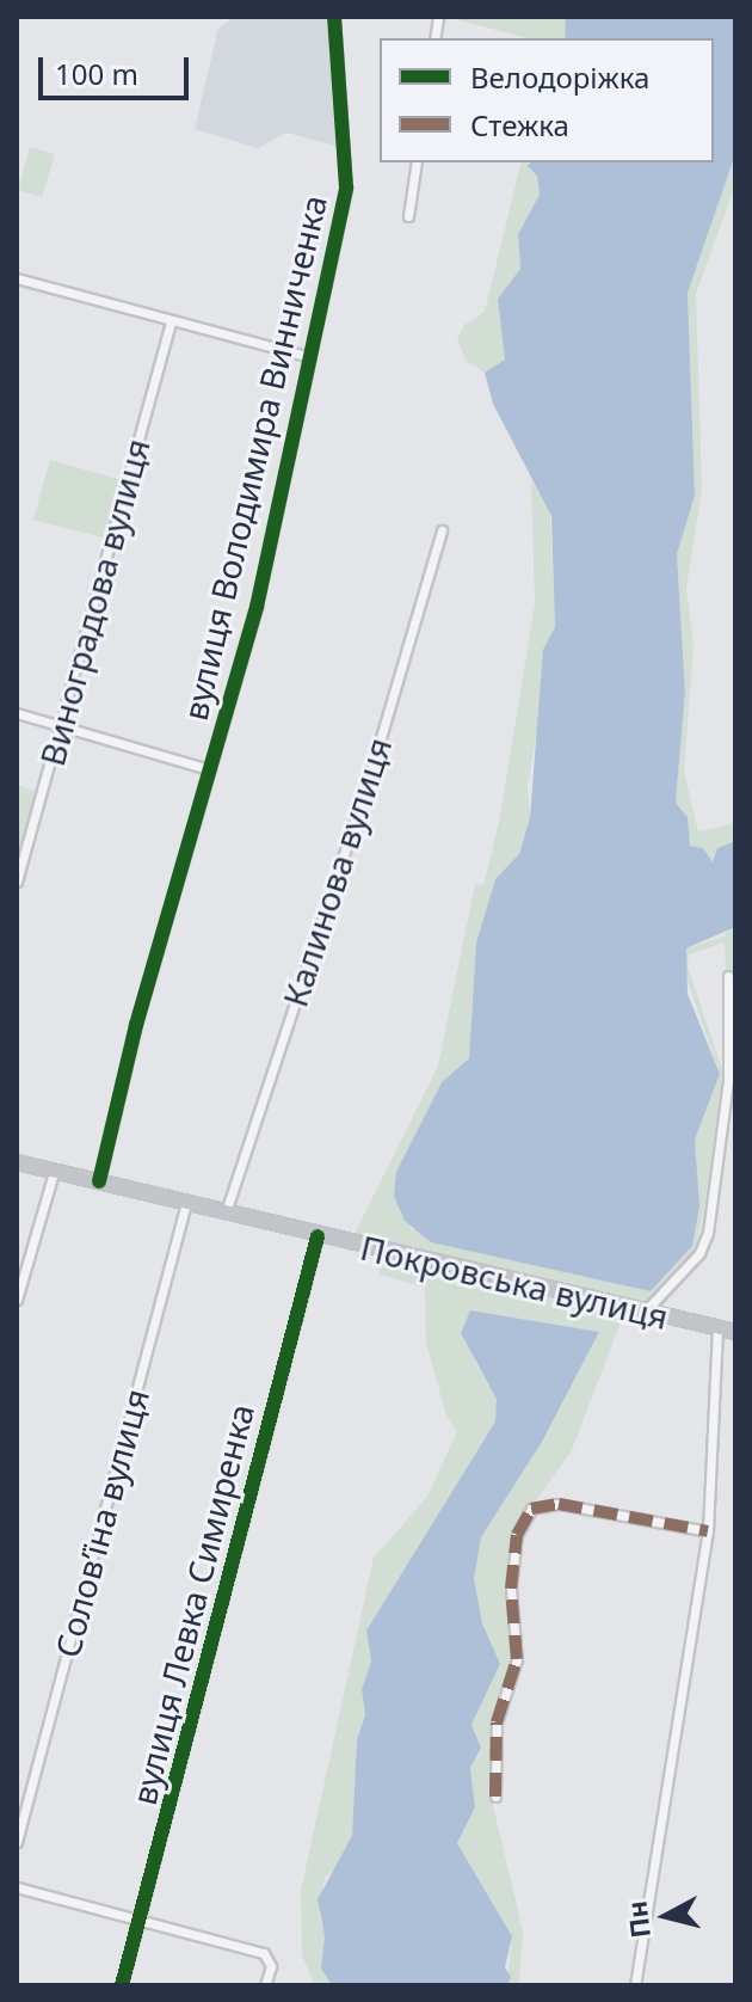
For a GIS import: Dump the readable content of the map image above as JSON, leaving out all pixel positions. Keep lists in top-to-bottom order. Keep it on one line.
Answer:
{"streets":{"street":["вулиця Володимира Винниченка","Виноградова вулиця","Калинова вулиця","Покровська вулиця","Соловʼїна вулиця","вулиця Левка Симиренка"]},"crossings":[["вулиця Володимира Винниченка","Покровська вулиця"],["Калинова вулиця","Покровська вулиця"],["Покровська вулиця","Соловʼїна вулиця"],["Покровська вулиця","вулиця Левка Симиренка"]],"legend":["Велодоріжка","Стежка"],"scale_bar":"100 m","north":"left"}
